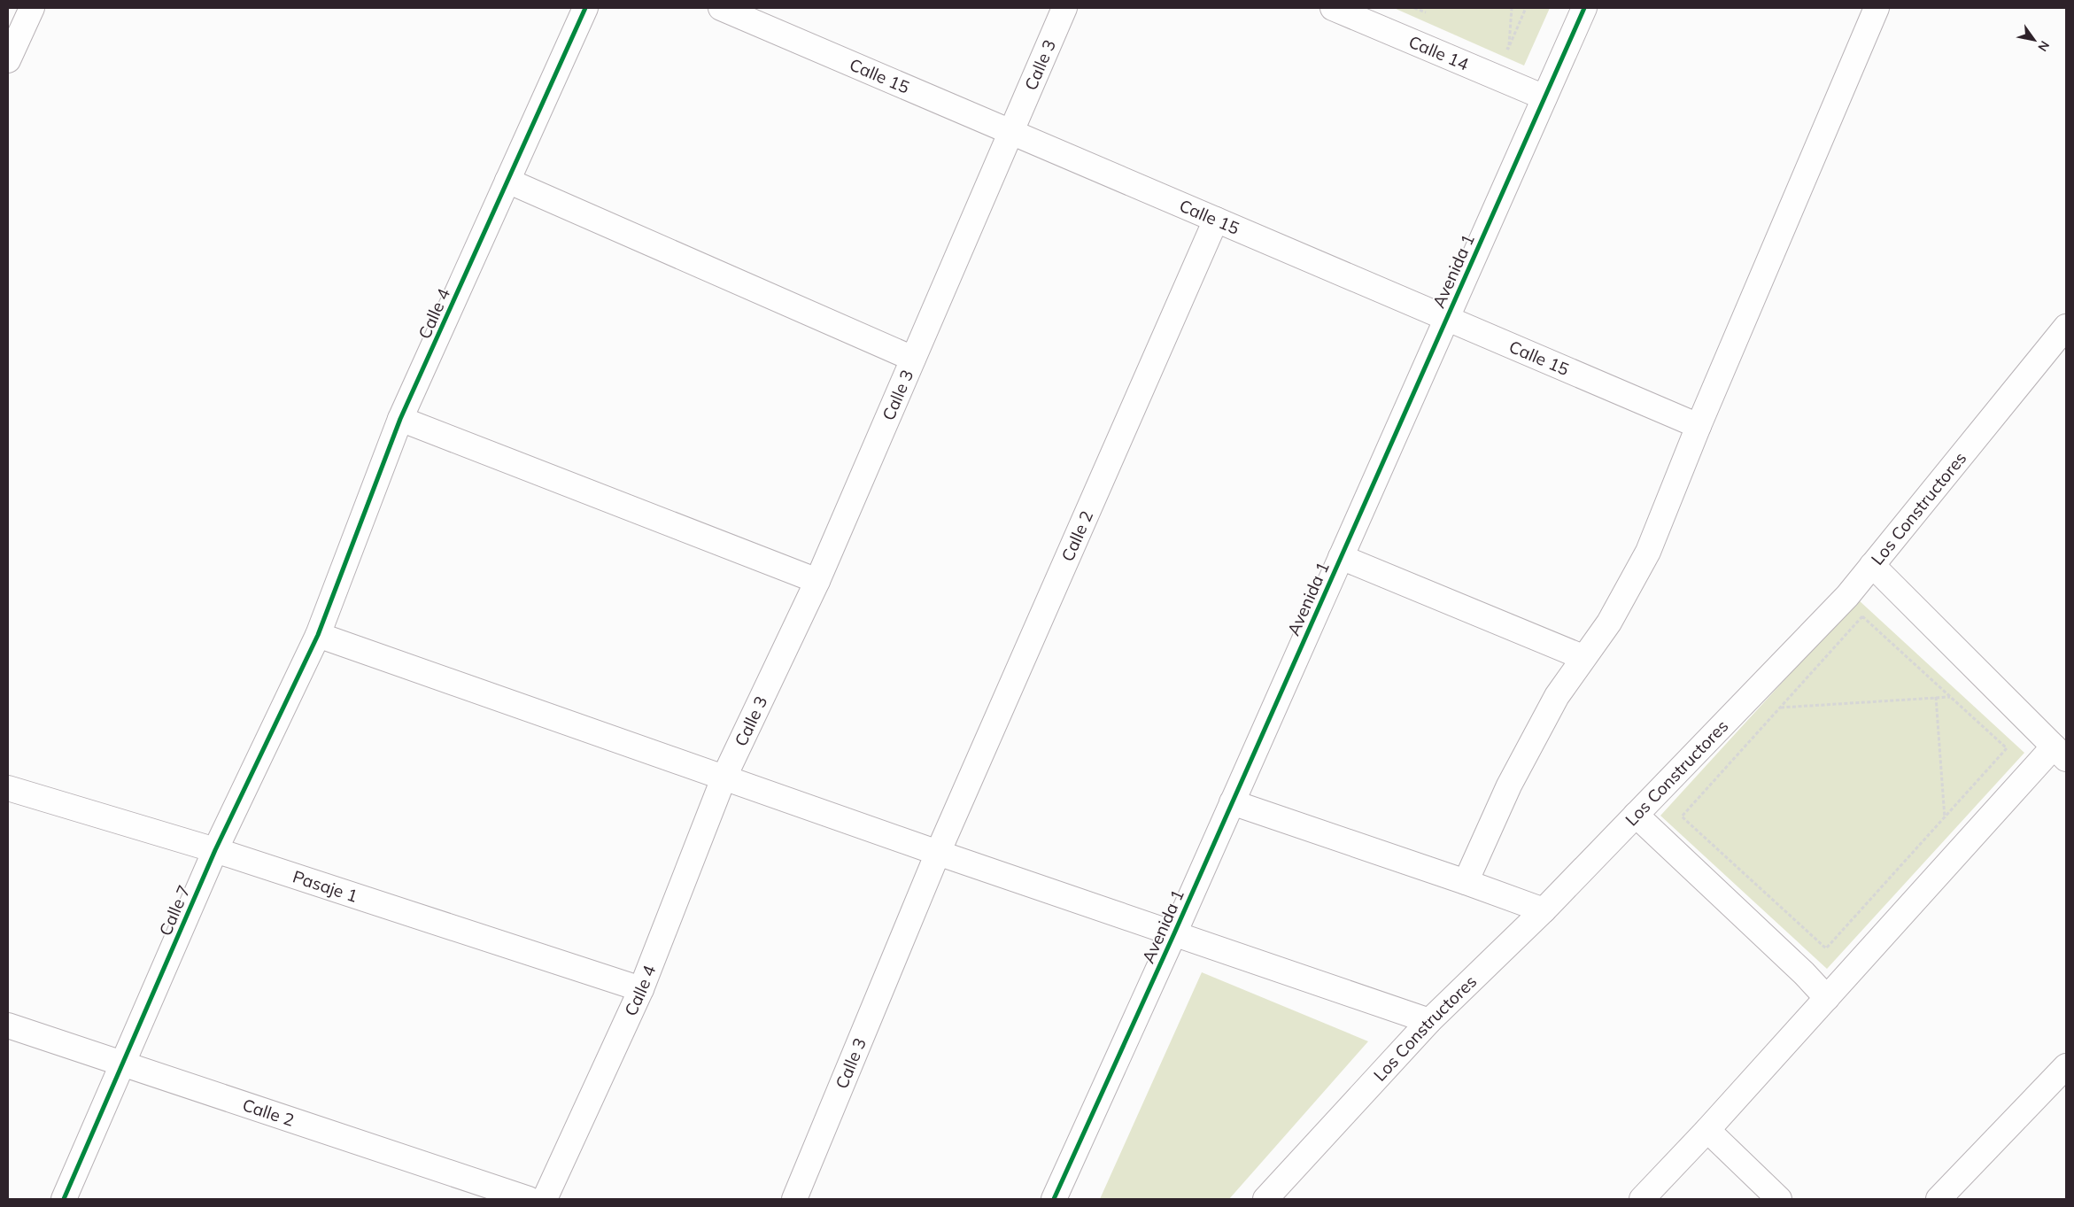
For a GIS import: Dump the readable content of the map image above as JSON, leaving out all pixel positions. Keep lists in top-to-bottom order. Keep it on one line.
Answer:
{"streets":{"street":["Calle 14","Calle 3","Calle 15","Avenida 1","Calle 4","Los Constructores","Calle 2","Pasaje 1","Calle 7"]},"crossings":[["Calle 14","Avenida 1"],["Calle 3","Calle 15"],["Calle 3","Calle 4"],["Calle 3","Calle 2"],["Calle 15","Avenida 1"],["Calle 15","Calle 2"],["Calle 4","Pasaje 1"],["Calle 4","Calle 7"],["Calle 2","Calle 7"],["Pasaje 1","Calle 7"]],"north":"bottom right"}
